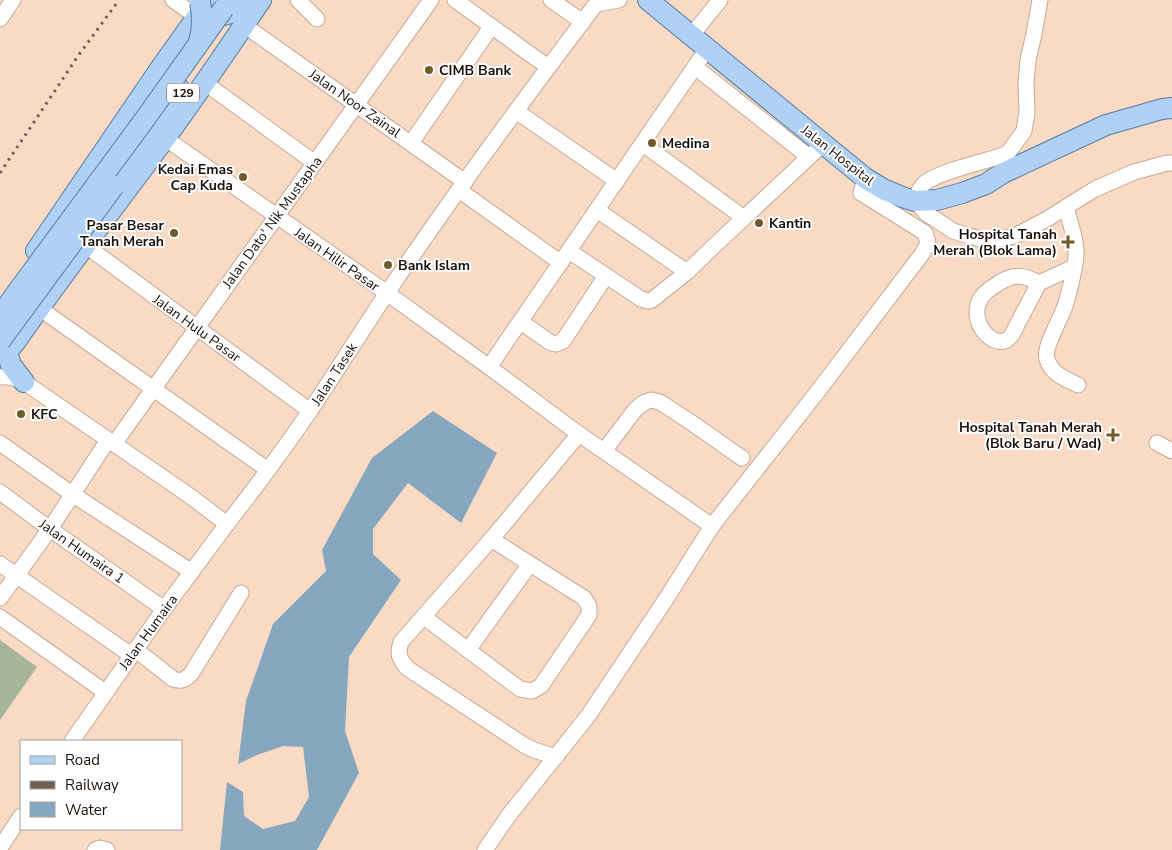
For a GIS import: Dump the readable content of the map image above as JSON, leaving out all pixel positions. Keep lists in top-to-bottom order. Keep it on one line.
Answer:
{"streets":{"main road":["129","Jalan Hospital"],"street":["Jalan Noor Zainal","Jalan Dato' Nik Mustapha","Jalan Hilir Pasar","Jalan Hulu Pasar","Jalan Tasek","Jalan Humaira 1","Jalan Humaira"]},"crossings":[["Jalan Noor Zainal","Jalan Dato' Nik Mustapha"],["Jalan Noor Zainal","Jalan Tasek"],["Jalan Dato' Nik Mustapha","Jalan Hilir Pasar"],["Jalan Dato' Nik Mustapha","Jalan Hulu Pasar"],["Jalan Dato' Nik Mustapha","Jalan Humaira 1"],["Jalan Hilir Pasar","Jalan Tasek"],["Jalan Hulu Pasar","Jalan Tasek"],["Jalan Tasek","Jalan Humaira"],["Jalan Humaira 1","Jalan Humaira"]],"places":{"other":["CIMB Bank","Medina","Kedai Emas Cap Kuda","Kantin","Pasar Besar Tanah Merah","Bank Islam","KFC"],"health":["Hospital Tanah Merah (Blok Lama)","Hospital Tanah Merah (Blok Baru / Wad)"]},"legend":["Road","Railway","Water"]}
